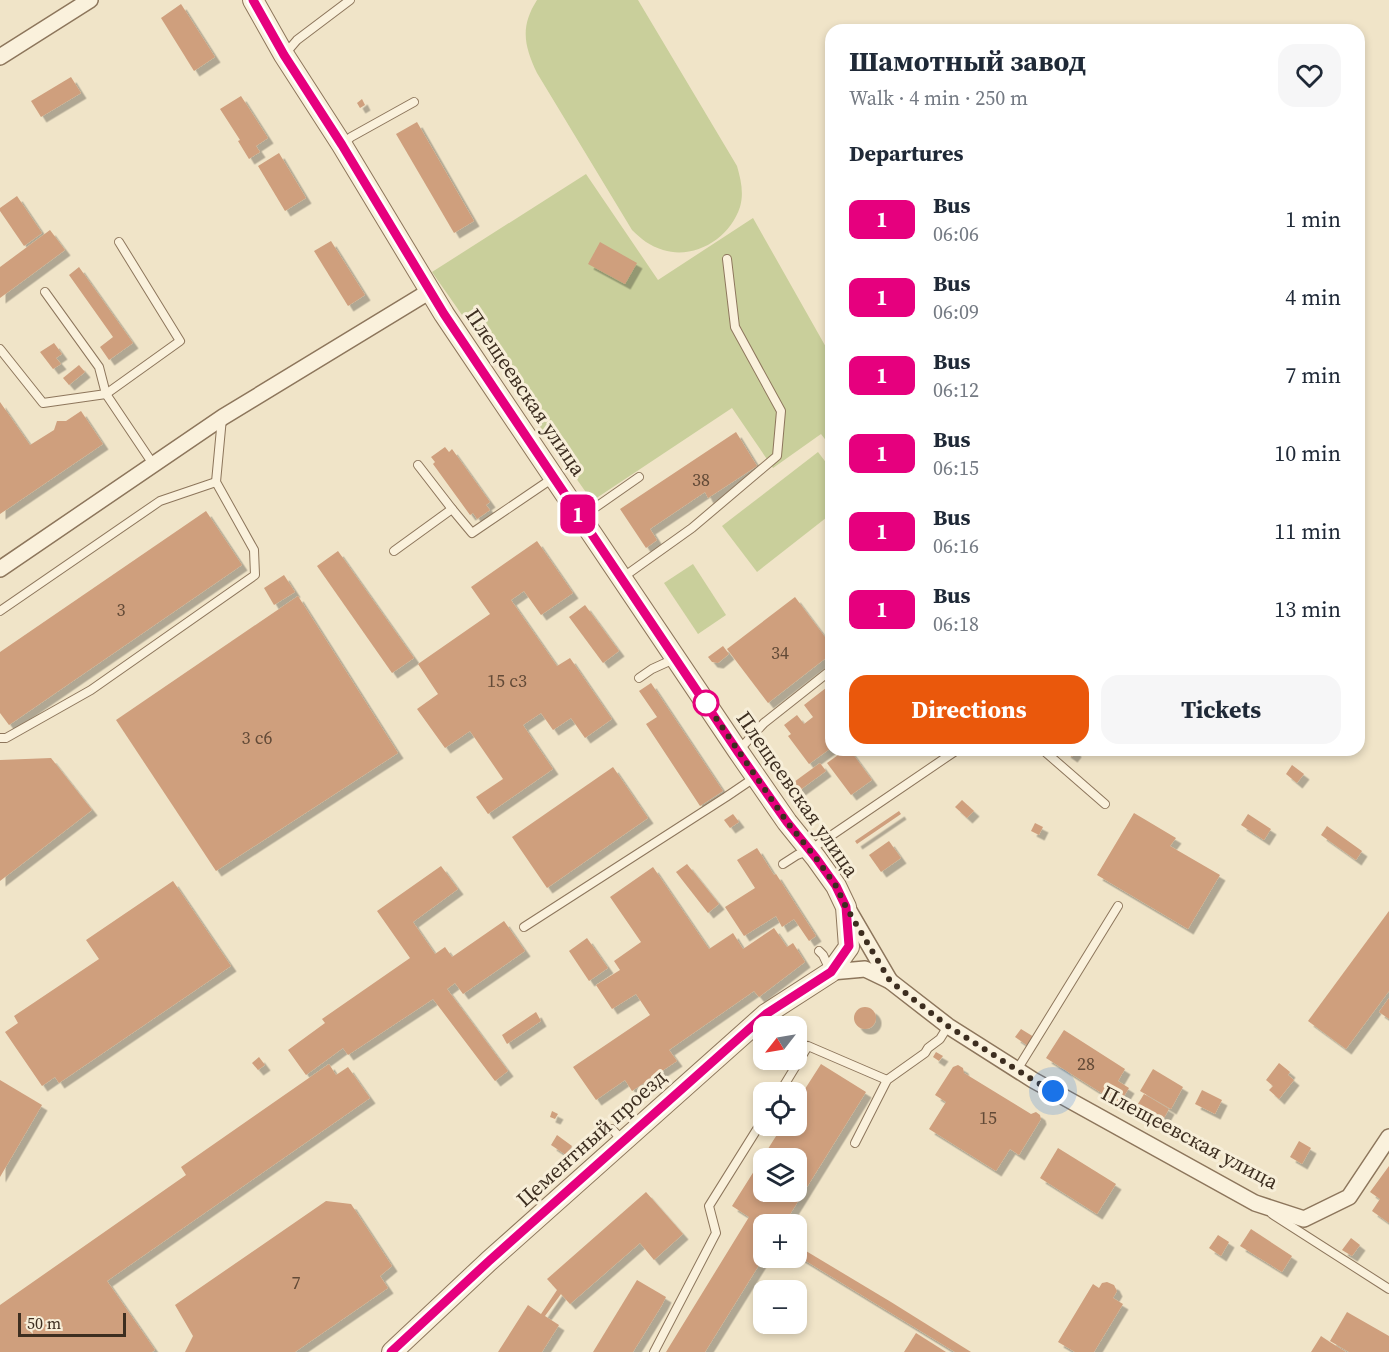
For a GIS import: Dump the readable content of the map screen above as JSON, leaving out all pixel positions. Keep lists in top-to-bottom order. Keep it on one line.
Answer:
{"streets":{"street":["Плещеевская улица","Цементный проезд"]},"crossings":[["Плещеевская улица","Цементный проезд"]],"lines":["bus line 1"],"house_numbers":["38","3","34","15 с3","3 с6","28","15","7"],"scale_bar":"50 m","north":"bottom left","page":{"on_map":"1","heading":[["Шамотный завод","Walk · 4 min · 250 m"],"Departures"],"list":[{"mark":"1","name":"Bus","note":"06:06","value":"1 min"},{"mark":"1","name":"Bus","note":"06:09","value":"4 min"},{"mark":"1","name":"Bus","note":"06:12","value":"7 min"},{"mark":"1","name":"Bus","note":"06:15","value":"10 min"},{"mark":"1","name":"Bus","note":"06:16","value":"11 min"},{"mark":"1","name":"Bus","note":"06:18","value":"13 min"}],"buttons":["Directions","Tickets"],"map_buttons":["+","−"],"scale":"50 m"}}
